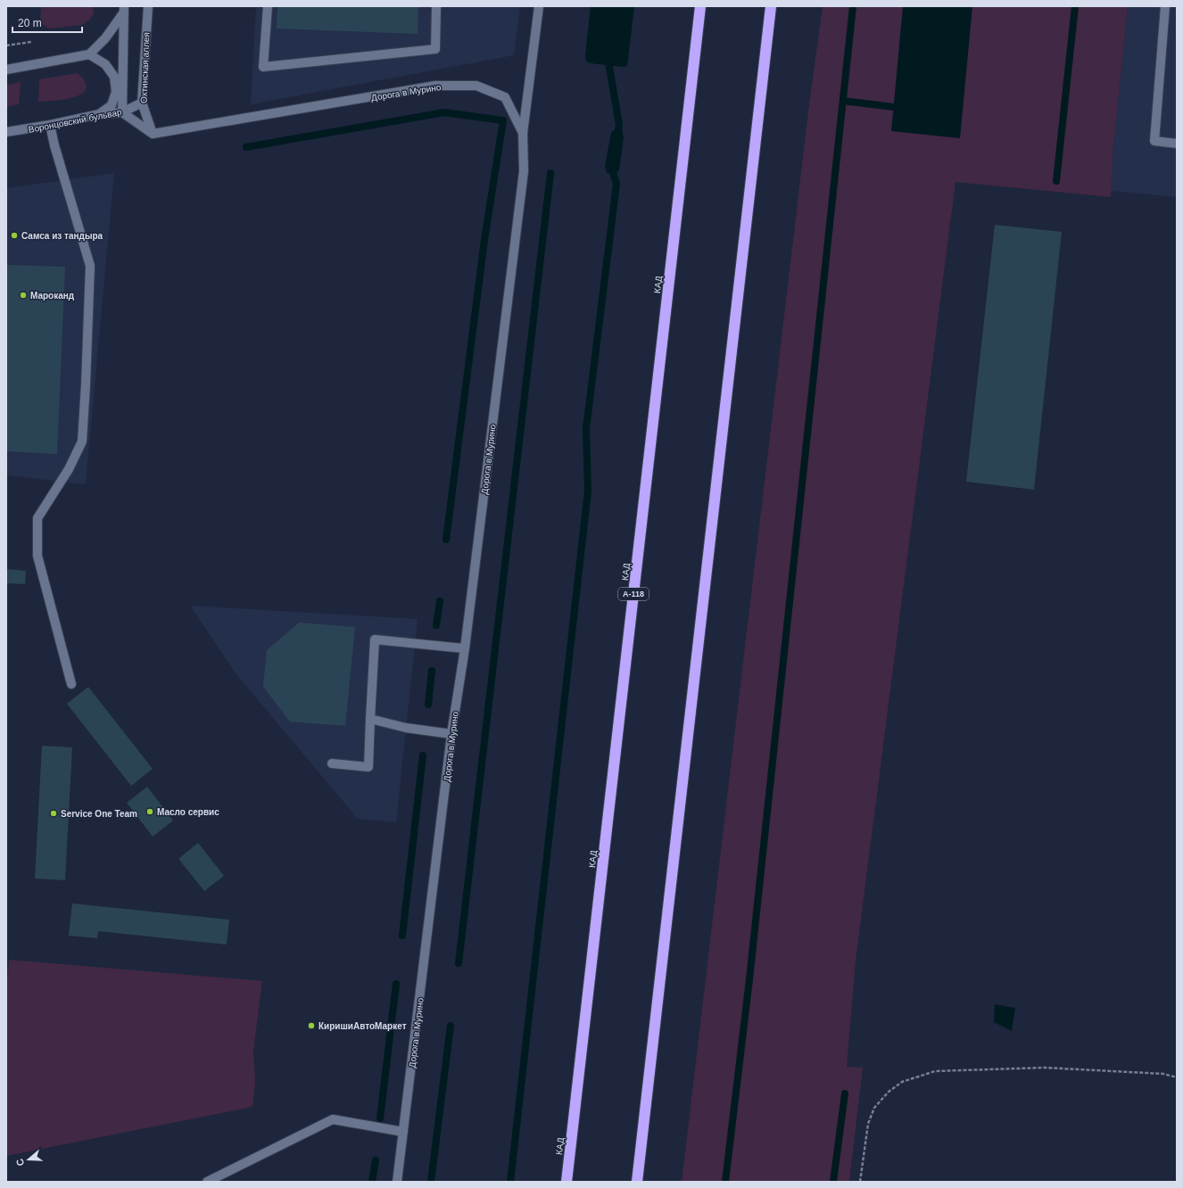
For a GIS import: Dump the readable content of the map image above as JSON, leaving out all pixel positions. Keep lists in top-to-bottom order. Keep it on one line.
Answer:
{"streets":{"highway":["КАД","А-118"],"street":["Охтинская аллея","Дорога в Мурино","Воронцовский бульвар"]},"crossings":[["Охтинская аллея","Дорога в Мурино"],["Охтинская аллея","Воронцовский бульвар"]],"places":["Самса из тандыра","Мароканд","Масло сервис","Service One Team","КиришиАвтоМаркет"],"scale_bar":"20 m","north":"left"}
